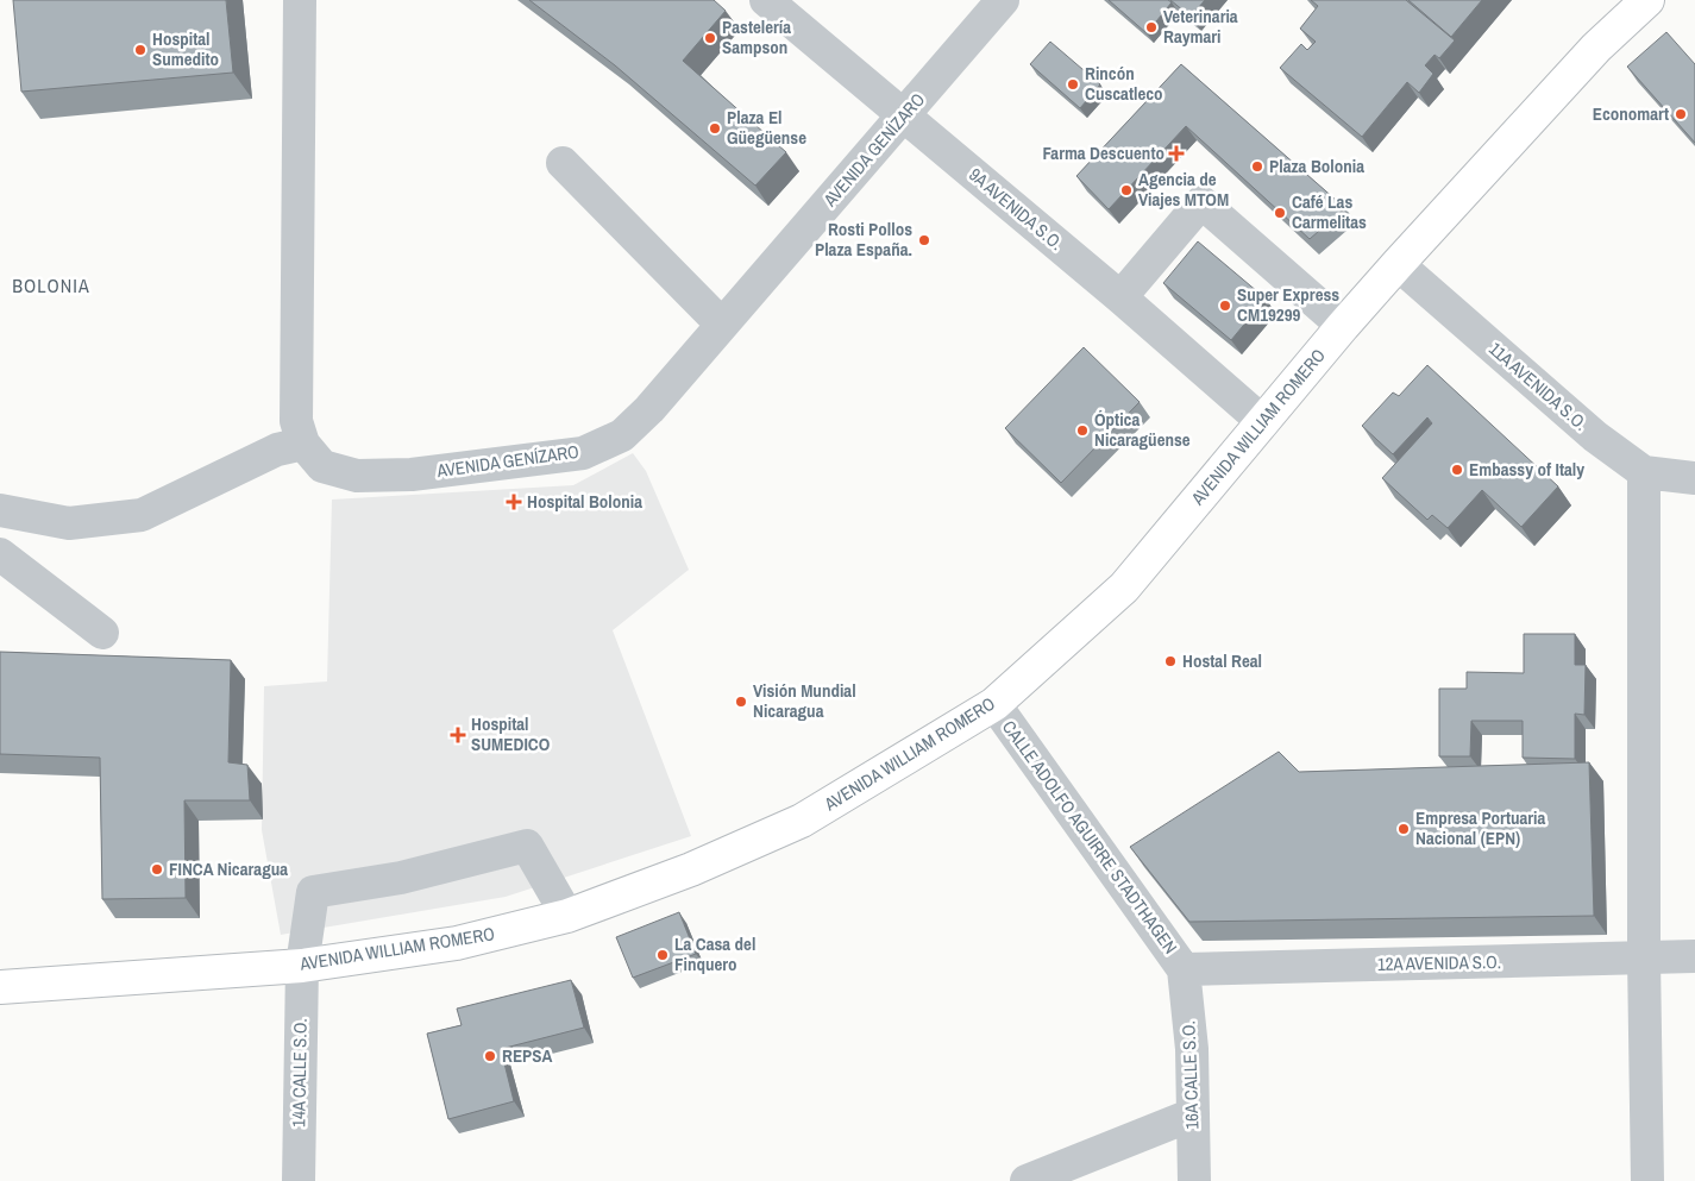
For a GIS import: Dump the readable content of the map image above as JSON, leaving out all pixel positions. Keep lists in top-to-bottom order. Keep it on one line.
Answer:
{"streets":{"main road":["AVENIDA WILLIAM ROMERO"],"street":["AVENIDA GENÍZARO","9A AVENIDA S.O.","11A AVENIDA S.O.","CALLE ADOLFO AGUIRRE STADTHAGEN","12A AVENIDA S.O.","14A CALLE S.O.","16A CALLE S.O."]},"crossings":[["AVENIDA GENÍZARO","9A AVENIDA S.O."],["9A AVENIDA S.O.","AVENIDA WILLIAM ROMERO"],["11A AVENIDA S.O.","AVENIDA WILLIAM ROMERO"],["AVENIDA WILLIAM ROMERO","CALLE ADOLFO AGUIRRE STADTHAGEN"],["AVENIDA WILLIAM ROMERO","14A CALLE S.O."],["CALLE ADOLFO AGUIRRE STADTHAGEN","12A AVENIDA S.O."],["CALLE ADOLFO AGUIRRE STADTHAGEN","16A CALLE S.O."],["12A AVENIDA S.O.","16A CALLE S.O."]],"districts":["BOLONIA"],"places":{"other":["Veterinaria Raymari","Pastelería Sampson","Hospital Sumedito","Rincón Cuscatleco","Economart","Plaza El Güegüense","Plaza Bolonia","Agencia de Viajes MTOM","Café Las Carmelitas","Rosti Pollos Plaza España.","Super Express CM19299","Óptica Nicaragüense","Embassy of Italy","Hostal Real","Visión Mundial Nicaragua","Empresa Portuaria Nacional (EPN)","FINCA Nicaragua","La Casa del Finquero","REPSA"],"health":["Farma Descuento","Hospital Bolonia","Hospital SUMEDICO"]}}
